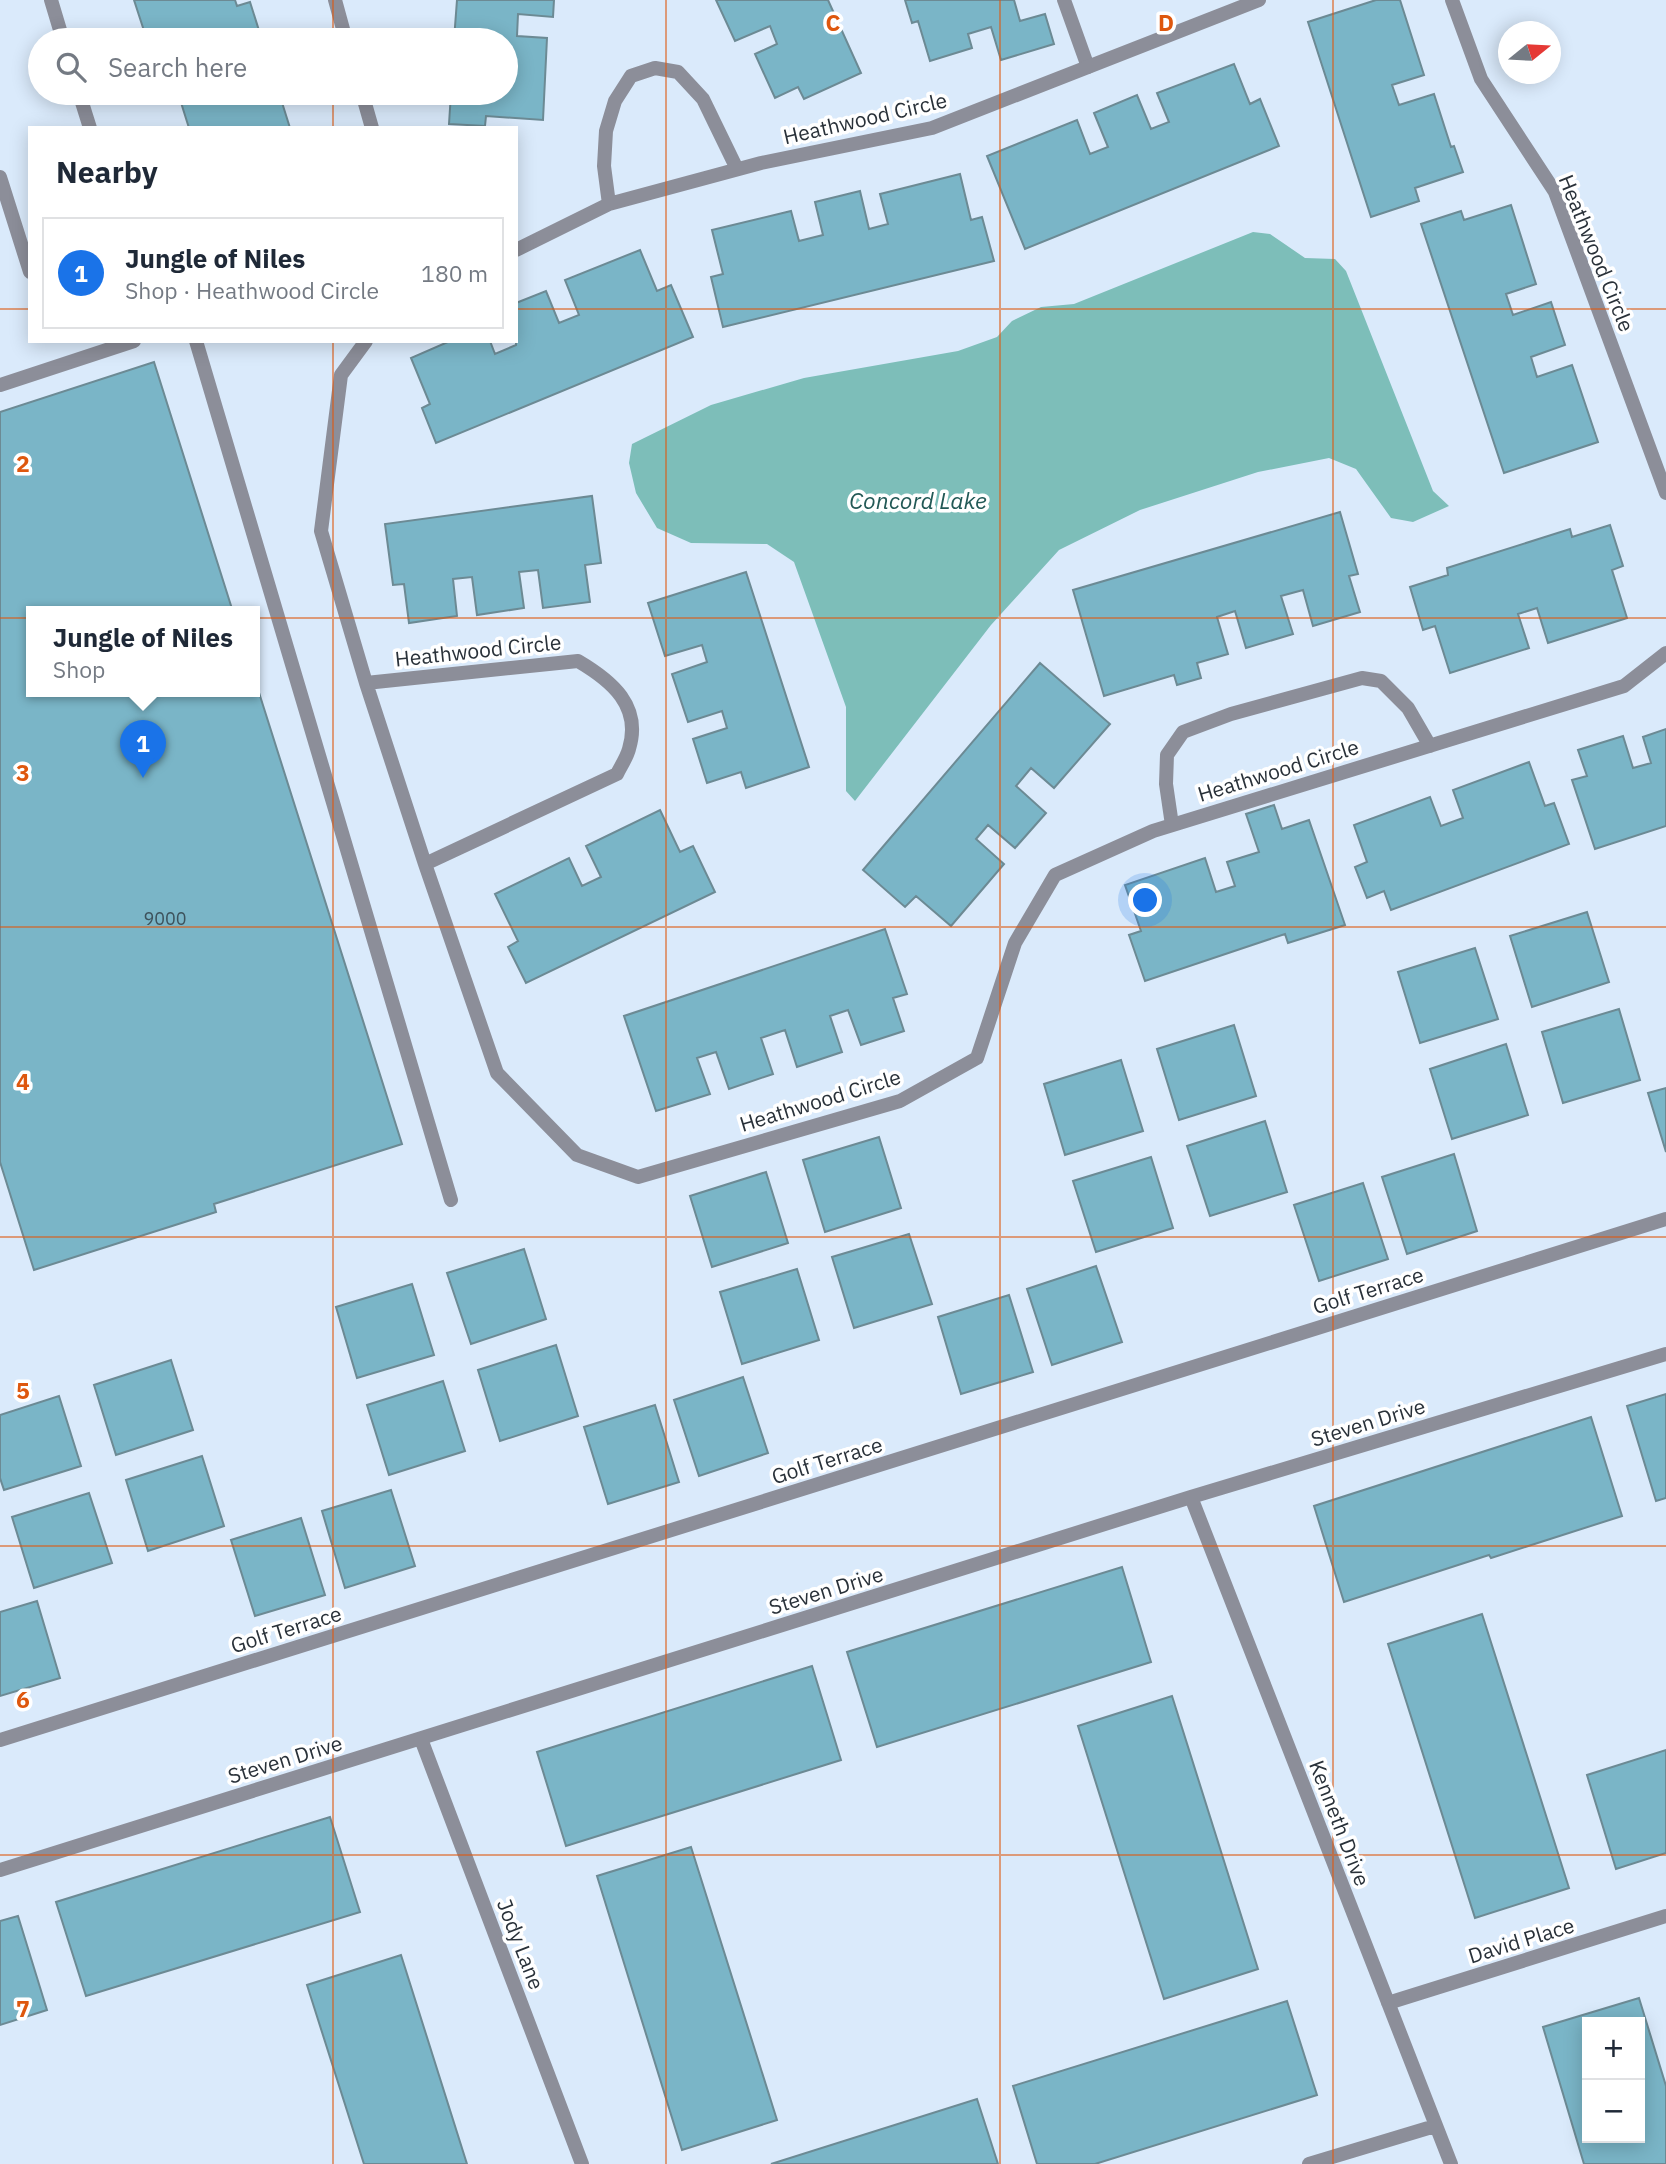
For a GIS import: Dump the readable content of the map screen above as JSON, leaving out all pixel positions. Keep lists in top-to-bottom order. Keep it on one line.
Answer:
{"streets":{"street":["Heathwood Circle","Golf Terrace","Steven Drive","Kenneth Drive","David Place","Jody Lane"]},"crossings":[["Steven Drive","Kenneth Drive"],["Steven Drive","Jody Lane"],["Kenneth Drive","David Place"]],"water":["Concord Lake"],"house_numbers":["9000"],"north":"right","page":{"search":"Search here","heading":"Nearby","list":[{"mark":"1","name":"Jungle of Niles","note":"Shop · Heathwood Circle","value":"180 m"}],"popup":["Jungle of Niles","Shop"],"pins":"1","map_buttons":["+","−"]},"grid":{"columns":["C","D"],"rows":["2","3","4","5","6","7"]}}
